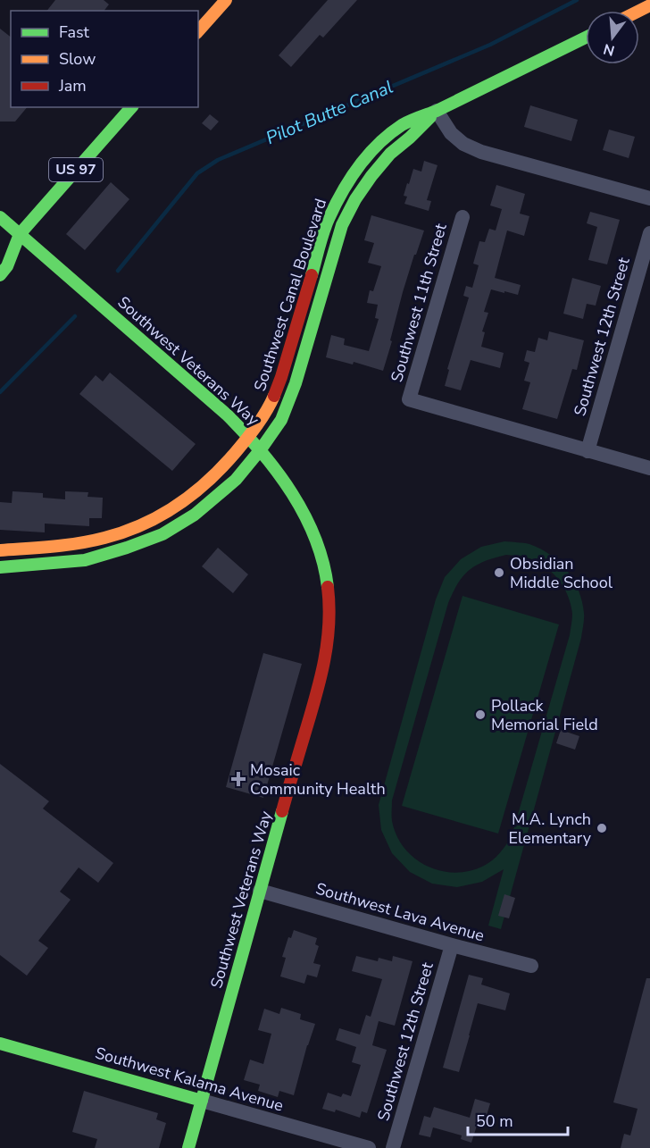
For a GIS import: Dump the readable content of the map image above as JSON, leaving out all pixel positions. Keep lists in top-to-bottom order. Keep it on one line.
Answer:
{"streets":{"main road":["US 97","Southwest Canal Boulevard","Southwest Veterans Way","Southwest Kalama Avenue"],"street":["Southwest 11th Street","Southwest 12th Street","Southwest Lava Avenue"]},"crossings":[["US 97","Southwest Veterans Way"],["Southwest Canal Boulevard","Southwest Veterans Way"],["Southwest 11th Street","Southwest 12th Street"],["Southwest 12th Street","Southwest Lava Avenue"],["Southwest Veterans Way","Southwest Lava Avenue"],["Southwest Veterans Way","Southwest Kalama Avenue"]],"water":["Pilot Butte Canal"],"places":{"other":["Obsidian Middle School","Pollack Memorial Field","M.A. Lynch Elementary"],"health":["Mosaic Community Health"]},"legend":["Fast","Slow","Jam"],"scale_bar":"50 m","north":"bottom"}
